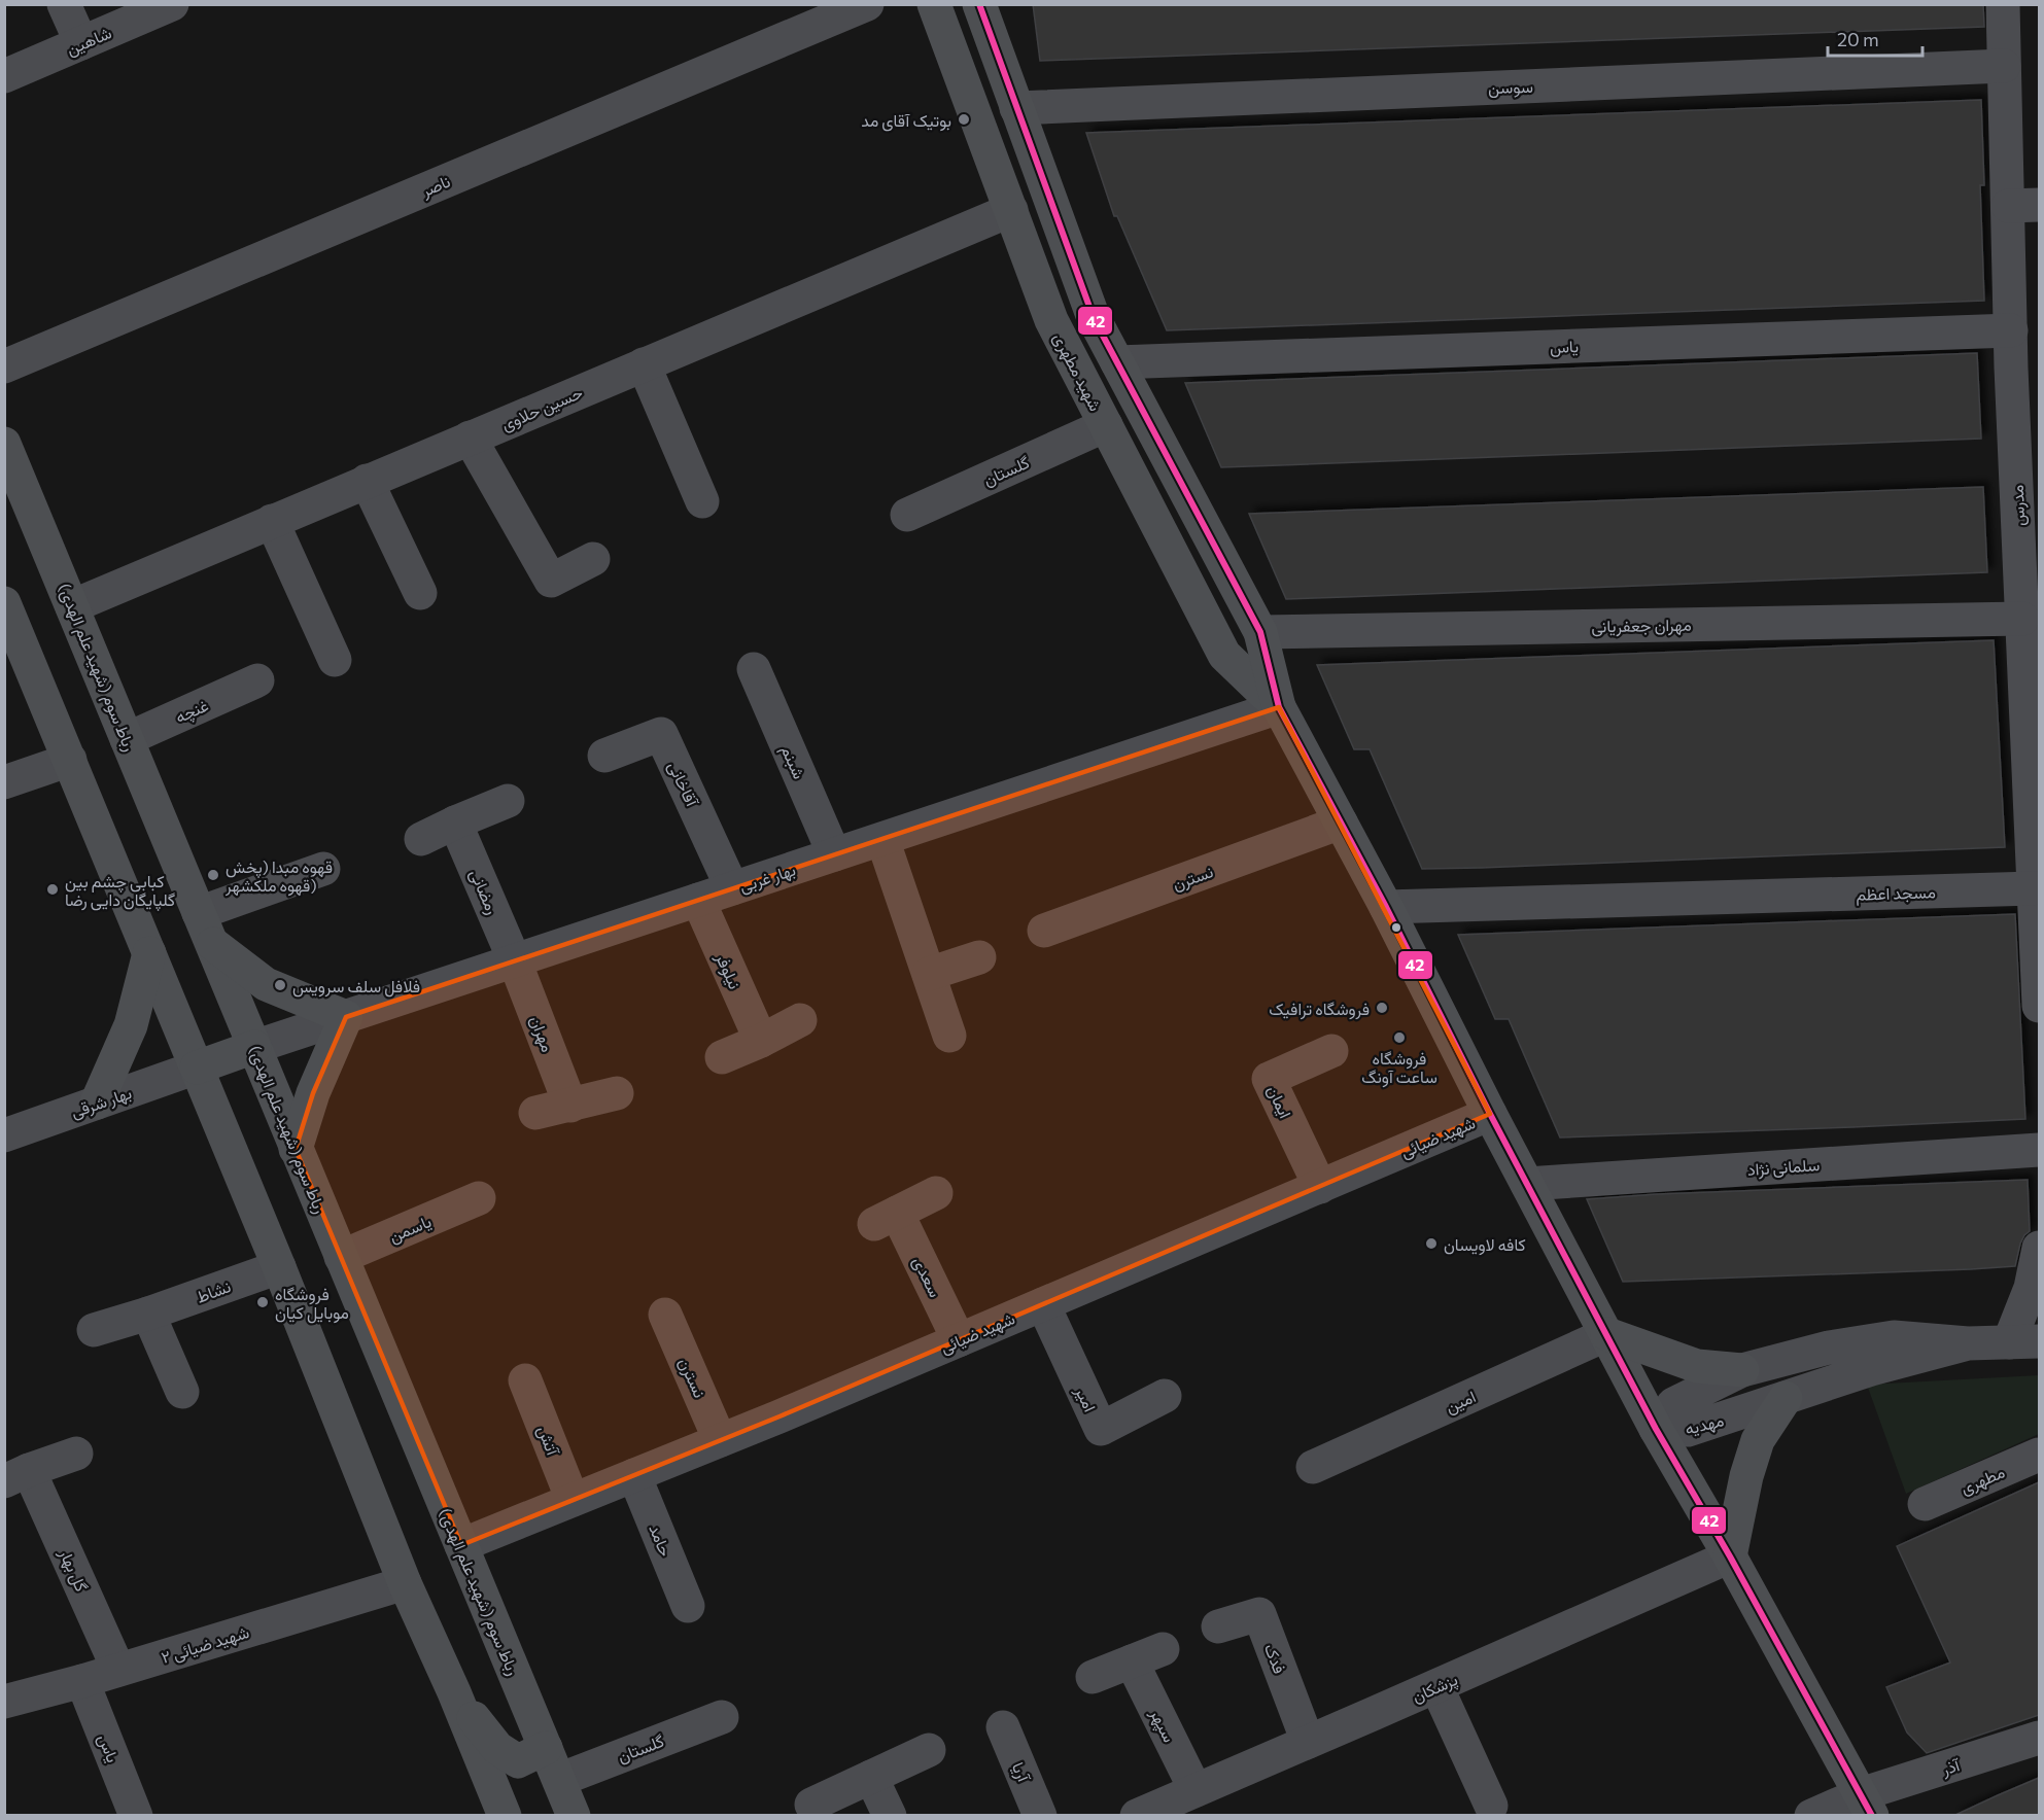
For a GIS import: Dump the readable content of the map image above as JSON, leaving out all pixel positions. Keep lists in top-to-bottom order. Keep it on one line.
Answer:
{"streets":{"main road":["شهید مطهری","رباط سوم (شهید علم الهدی)"],"street":["شاهین","سوسن","ناصر","یاس","حسین حلاوی","گلستان","مدرس","مهران جعفریانی","غنچه","شبنم","آقاخانی","بهار غربی","نسترن","رمضانی","مسجد اعظم","نیلوفر","مهران","بهار شرقی","ایمان","شهید ضیائی","سلمانی نژاد","یاسمن","سعدی","نشاط","امیر","امین","مهدیه","آتش","مطهری","حامد","گل بهار","شهید ضیائی ۲","فدک","پزشکان","سپهر","آذر","آریا"]},"crossings":[["سوسن","شهید مطهری"],["سوسن","مدرس"],["یاس","شهید مطهری"],["یاس","مدرس"],["یاس","شهید ضیائی ۲"],["شهید مطهری","حسین حلاوی"],["شهید مطهری","گلستان"],["شهید مطهری","مهران جعفریانی"],["شهید مطهری","بهار غربی"],["شهید مطهری","نسترن"],["شهید مطهری","مسجد اعظم"],["شهید مطهری","شهید ضیائی"],["شهید مطهری","سلمانی نژاد"],["شهید مطهری","امین"],["شهید مطهری","مهدیه"],["شهید مطهری","پزشکان"],["شهید مطهری","آذر"],["حسین حلاوی","رباط سوم (شهید علم الهدی)"],["گلستان","رباط سوم (شهید علم الهدی)"],["مدرس","مهران جعفریانی"],["مدرس","مسجد اعظم"],["رباط سوم (شهید علم الهدی)","غنچه"],["رباط سوم (شهید علم الهدی)","بهار غربی"],["رباط سوم (شهید علم الهدی)","شهید ضیائی"],["رباط سوم (شهید علم الهدی)","یاسمن"],["شبنم","بهار غربی"],["آقاخانی","بهار غربی"],["بهار غربی","رمضانی"],["بهار غربی","نیلوفر"],["بهار غربی","مهران"],["نسترن","شهید ضیائی"],["رمضانی","مهران"],["ایمان","شهید ضیائی"],["شهید ضیائی","سعدی"],["شهید ضیائی","امیر"],["شهید ضیائی","آتش"],["شهید ضیائی","حامد"],["گل بهار","شهید ضیائی ۲"],["فدک","پزشکان"],["پزشکان","سپهر"]],"places":["بوتیک آقای مد","قهوه مبدا (پخش قهوه ملکشهر)","کبابی چشم بین گلپایگان دایی رضا","فلافل سلف سرویس","فروشگاه ترافیک","فروشگاه ساعت آونگ","کافه لاویسان","فروشگاه موبایل کیان"],"lines":["transit line 42"],"scale_bar":"20 m"}
